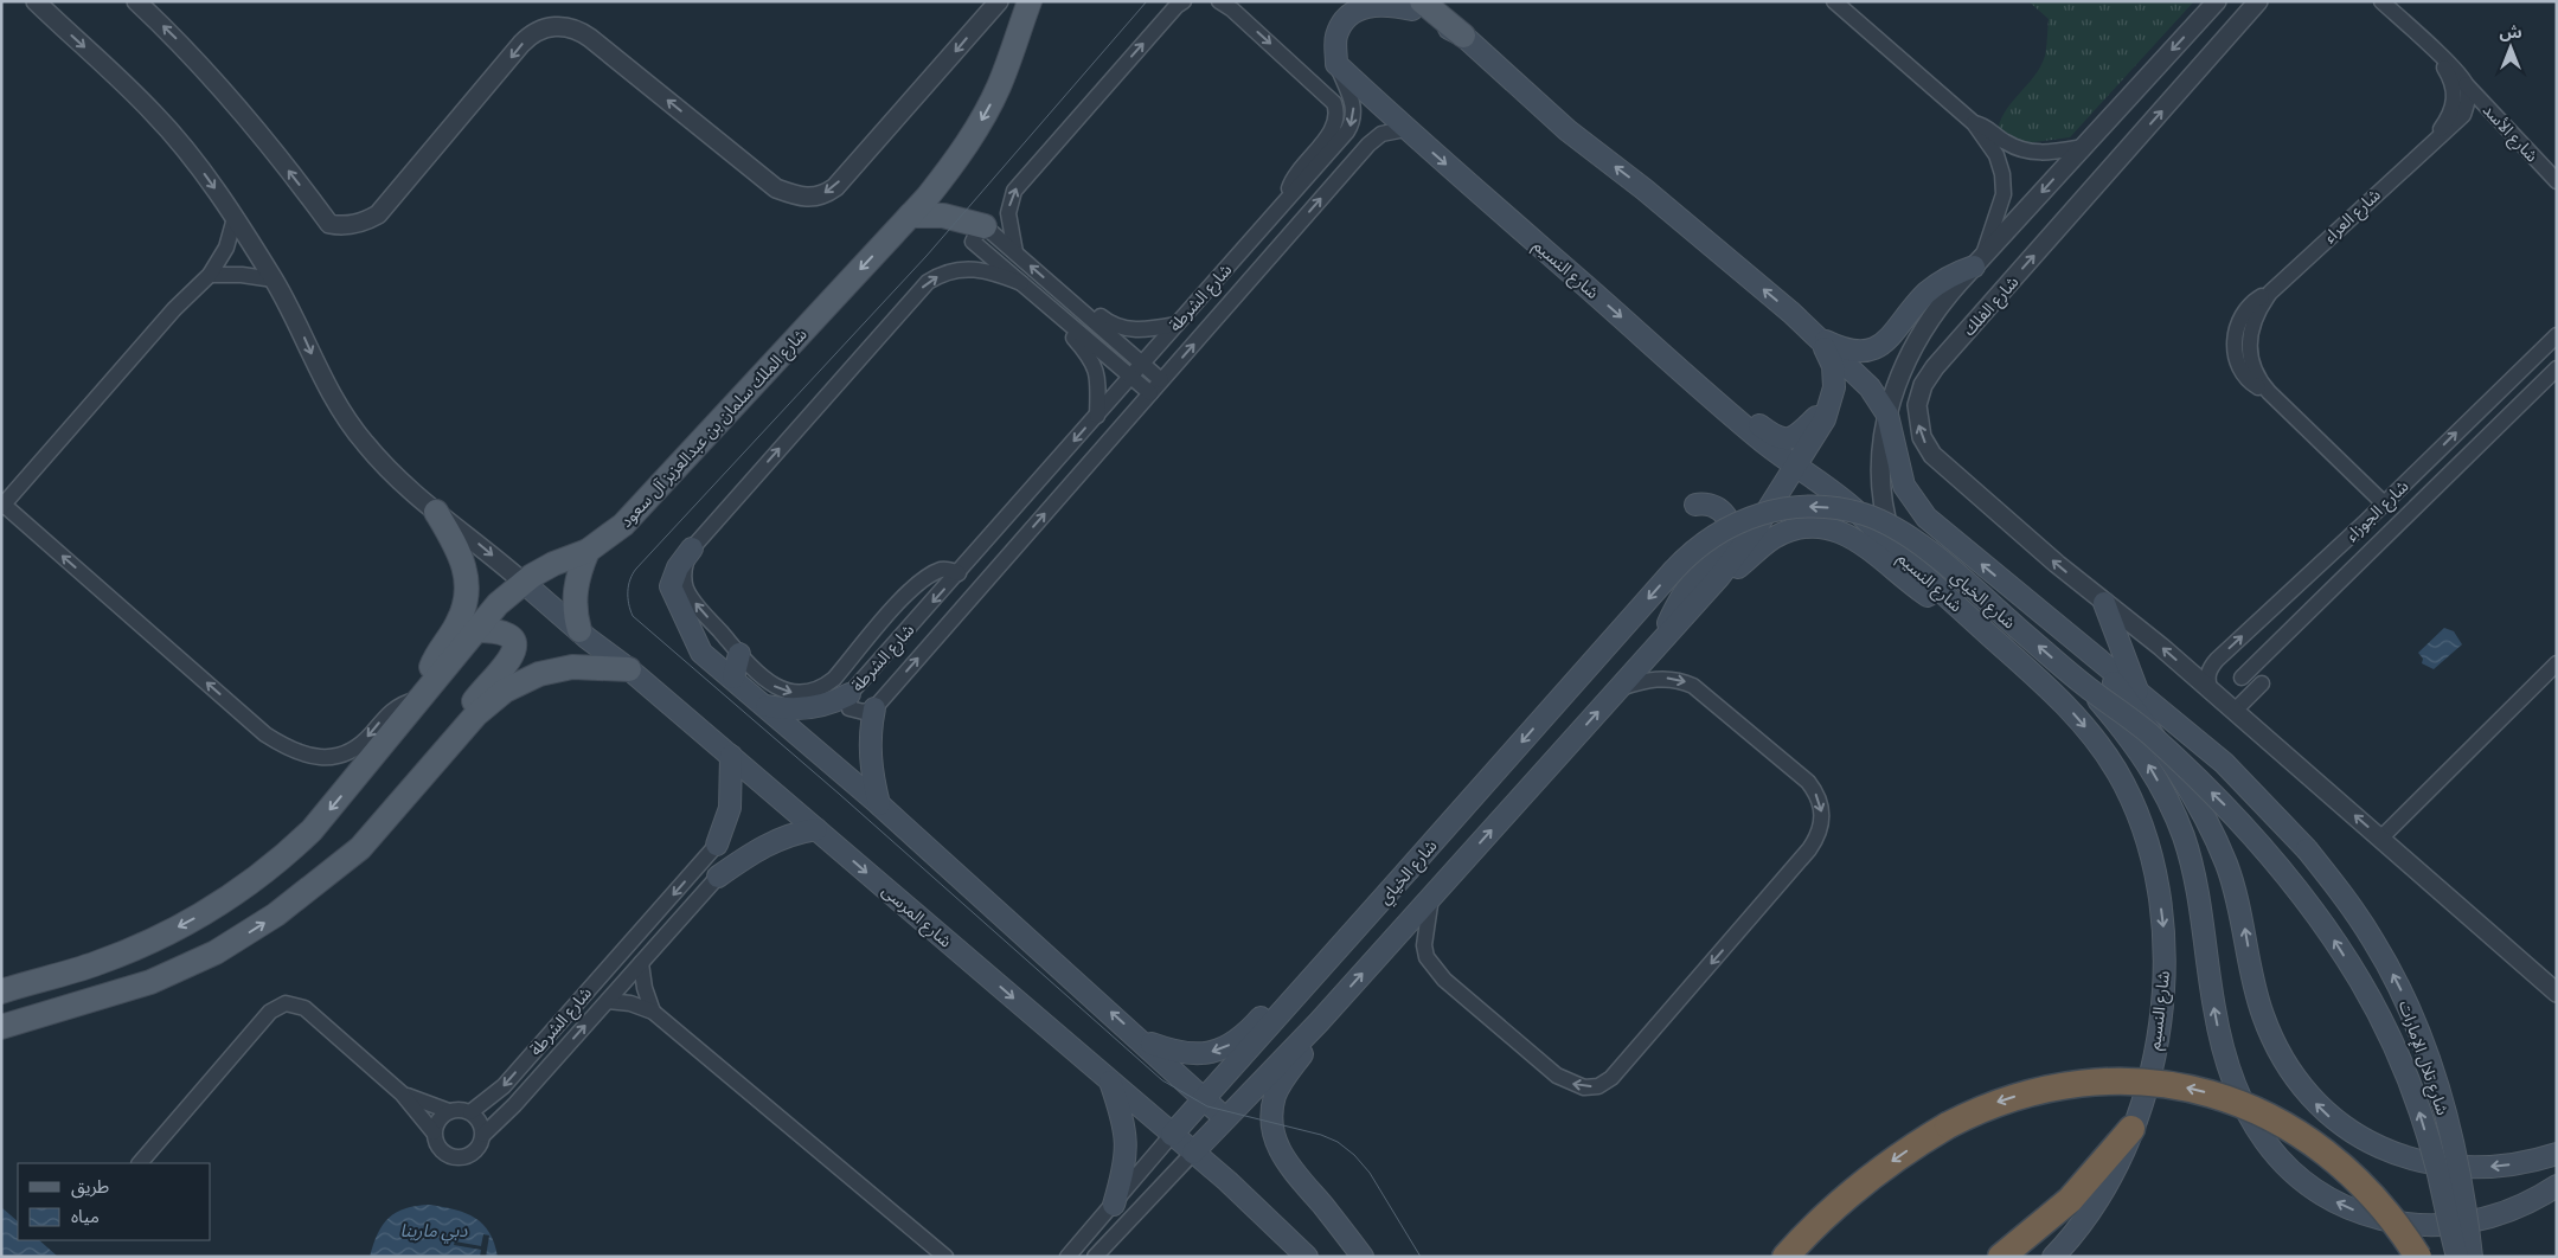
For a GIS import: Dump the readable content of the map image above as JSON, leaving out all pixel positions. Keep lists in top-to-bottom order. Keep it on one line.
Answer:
{"streets":{"main road":["شارع النسيم","شارع الملك سلمان بن عبدالعزيز آل سعود","شارع الخياي","شارع المرسى","شارع تلال الإمارات"],"street":["شارع الأسد","شارع العراء","شارع الشرطة","شارع الفلك","شارع الجوزاء"]},"crossings":[["شارع الأسد","شارع العراء"],["شارع العراء","شارع الجوزاء"],["شارع النسيم","شارع الشرطة"],["شارع النسيم","شارع الخياي"],["شارع الفلك","شارع الجوزاء"],["شارع الملك سلمان بن عبدالعزيز آل سعود","شارع المرسى"],["شارع الخياي","شارع المرسى"]],"water":["دبي مارينا"],"legend":["طريق","مياه"],"north":"top"}
